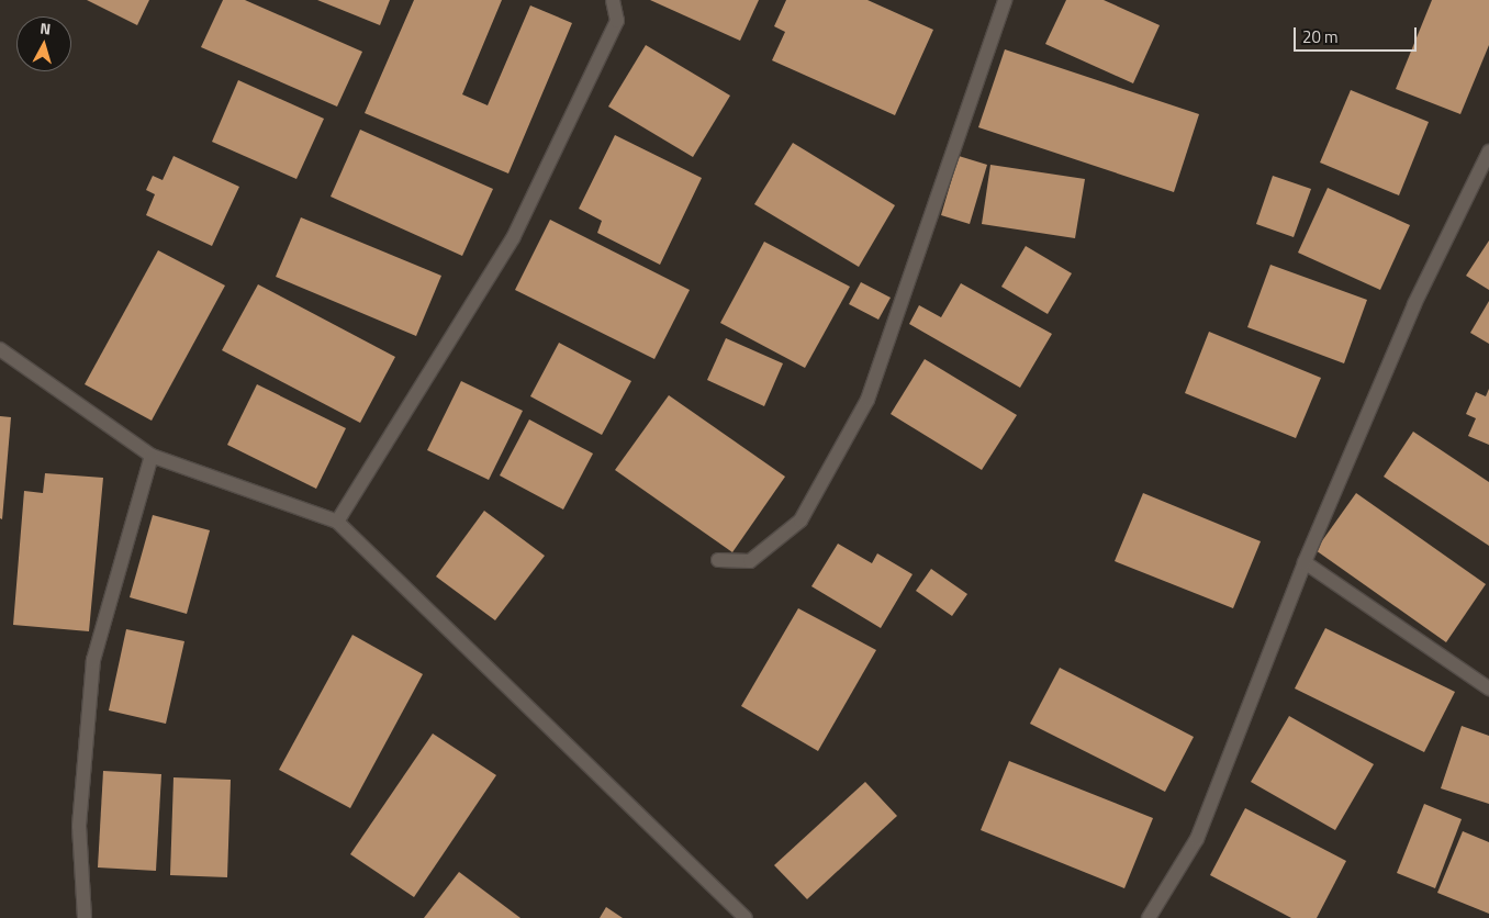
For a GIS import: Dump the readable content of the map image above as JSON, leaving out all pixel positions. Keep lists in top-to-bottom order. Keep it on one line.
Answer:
{"scale_bar":"20 m","north":"top"}
